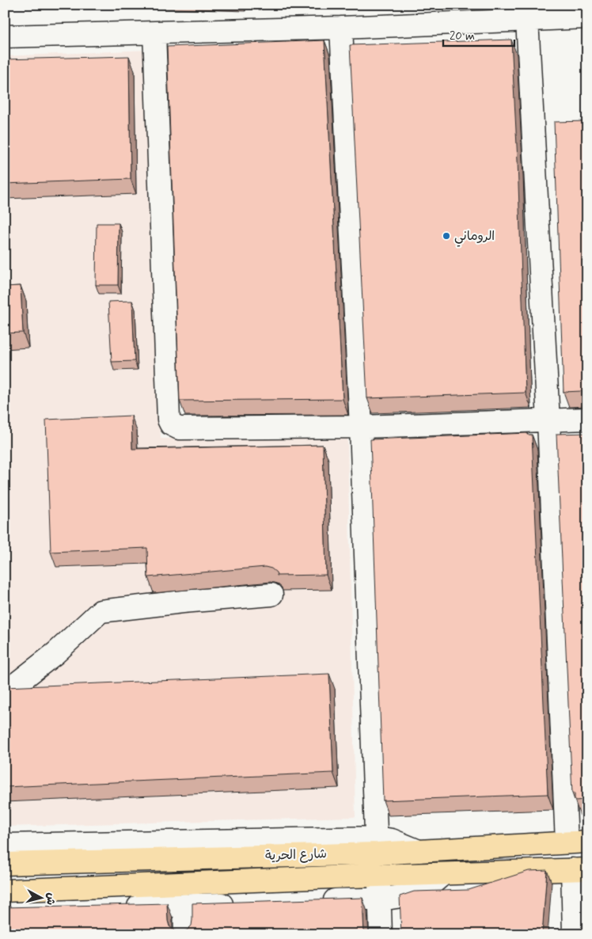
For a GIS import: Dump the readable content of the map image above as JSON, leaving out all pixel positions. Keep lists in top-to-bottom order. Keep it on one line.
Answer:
{"streets":{"main road":["شارع الحرية"]},"places":["الروماني"],"scale_bar":"20 m","north":"right"}
